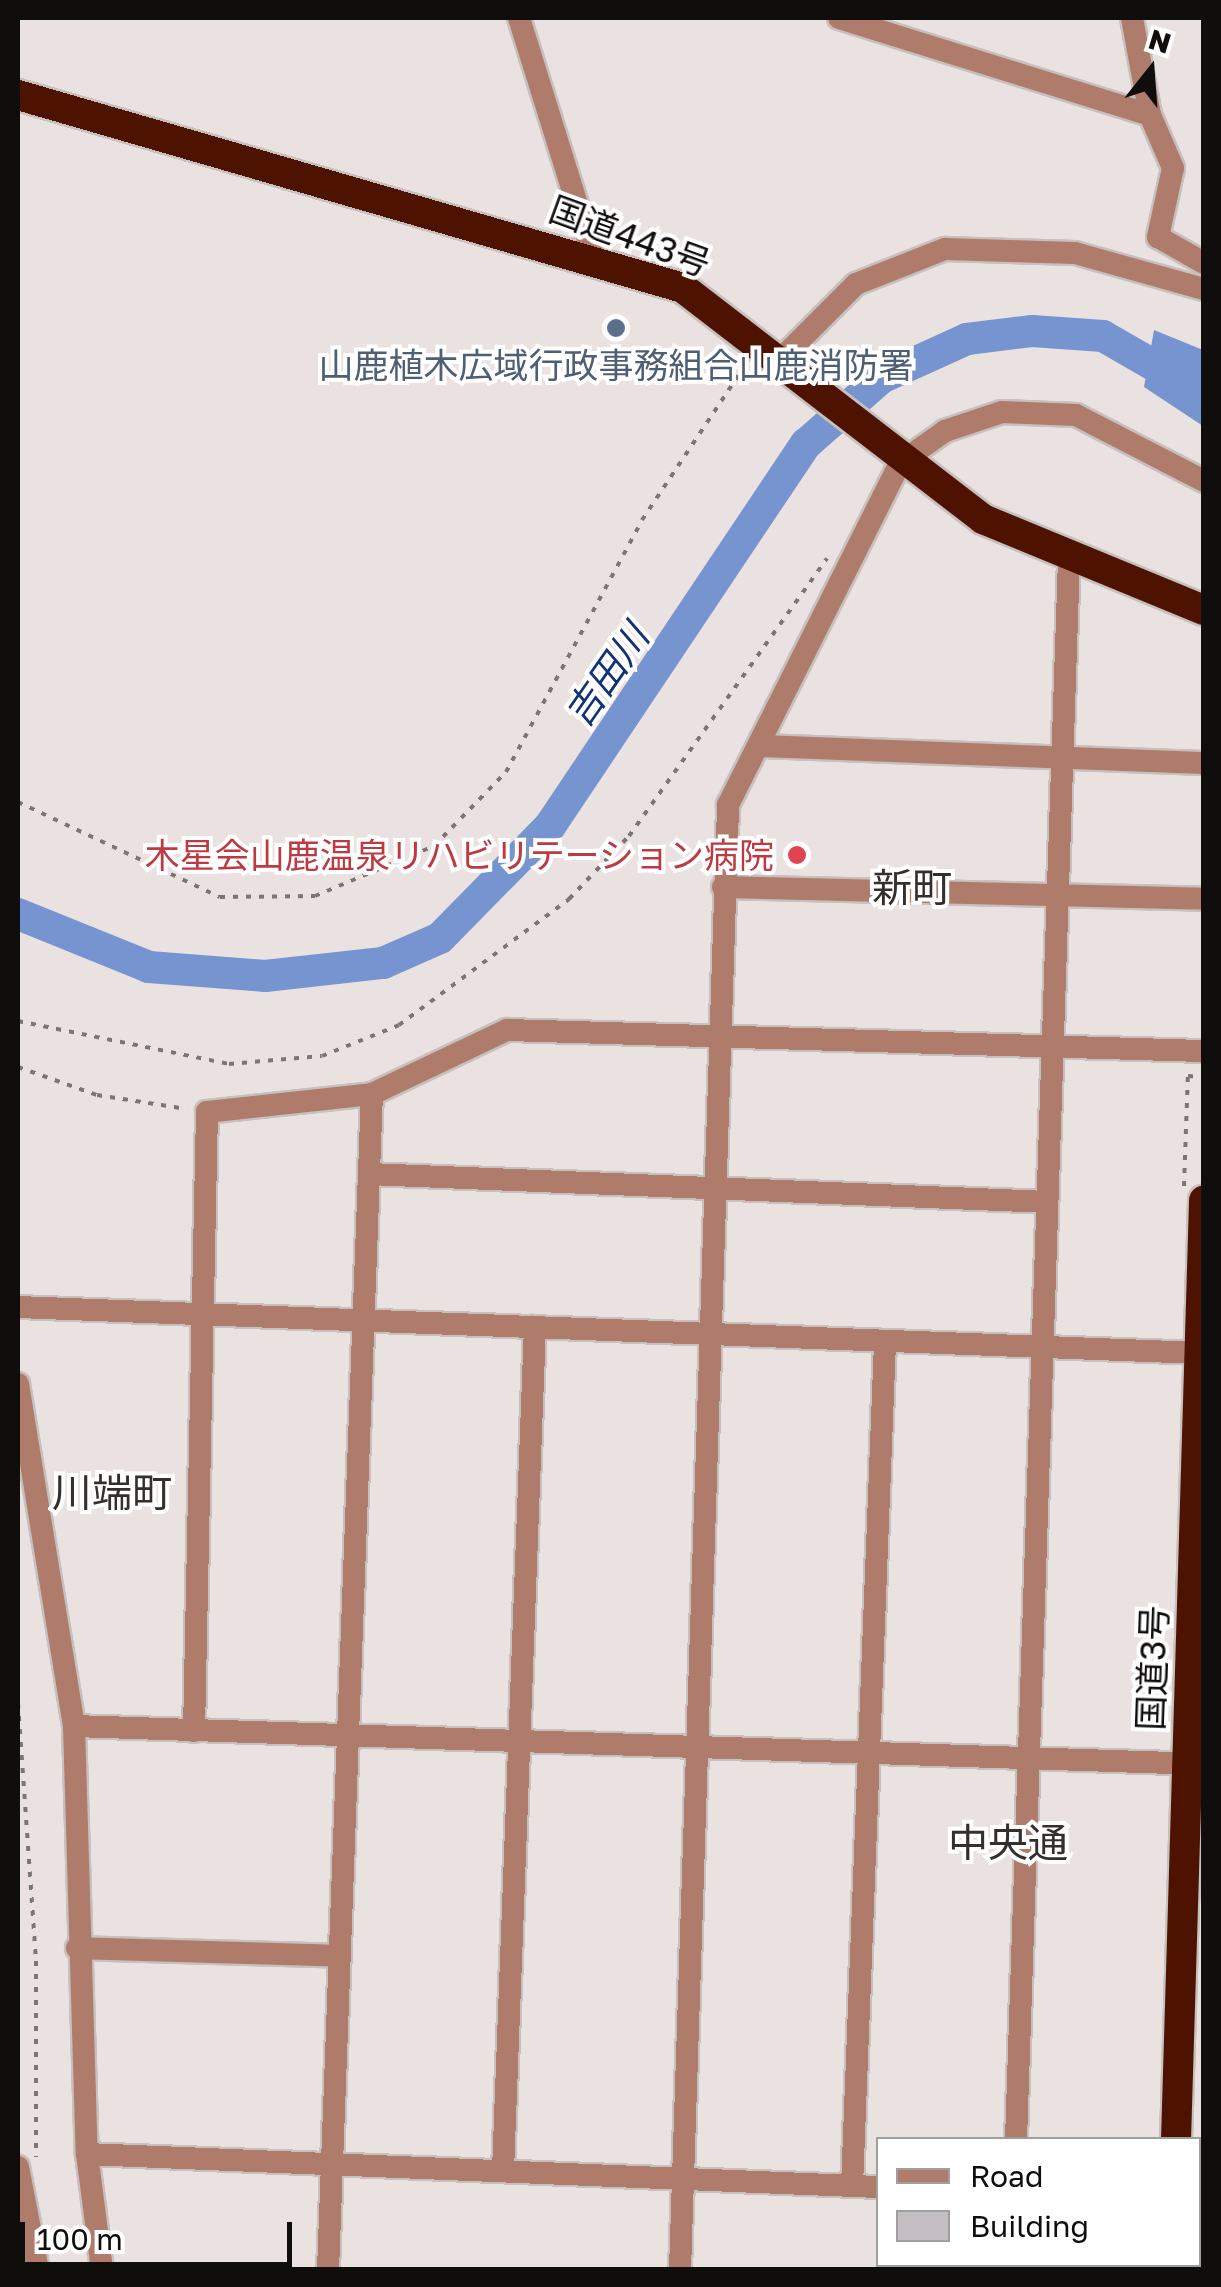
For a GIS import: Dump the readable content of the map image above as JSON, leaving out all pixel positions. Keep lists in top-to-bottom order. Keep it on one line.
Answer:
{"streets":{"highway":["国道443号","国道3号"]},"districts":["新町","川端町","中央通"],"water":["吉田川"],"places":["山鹿植木広域行政事務組合山鹿消防署","木星会山鹿温泉リハビリテーション病院"],"legend":["Road","Building"],"scale_bar":"100 m","north":"top"}
